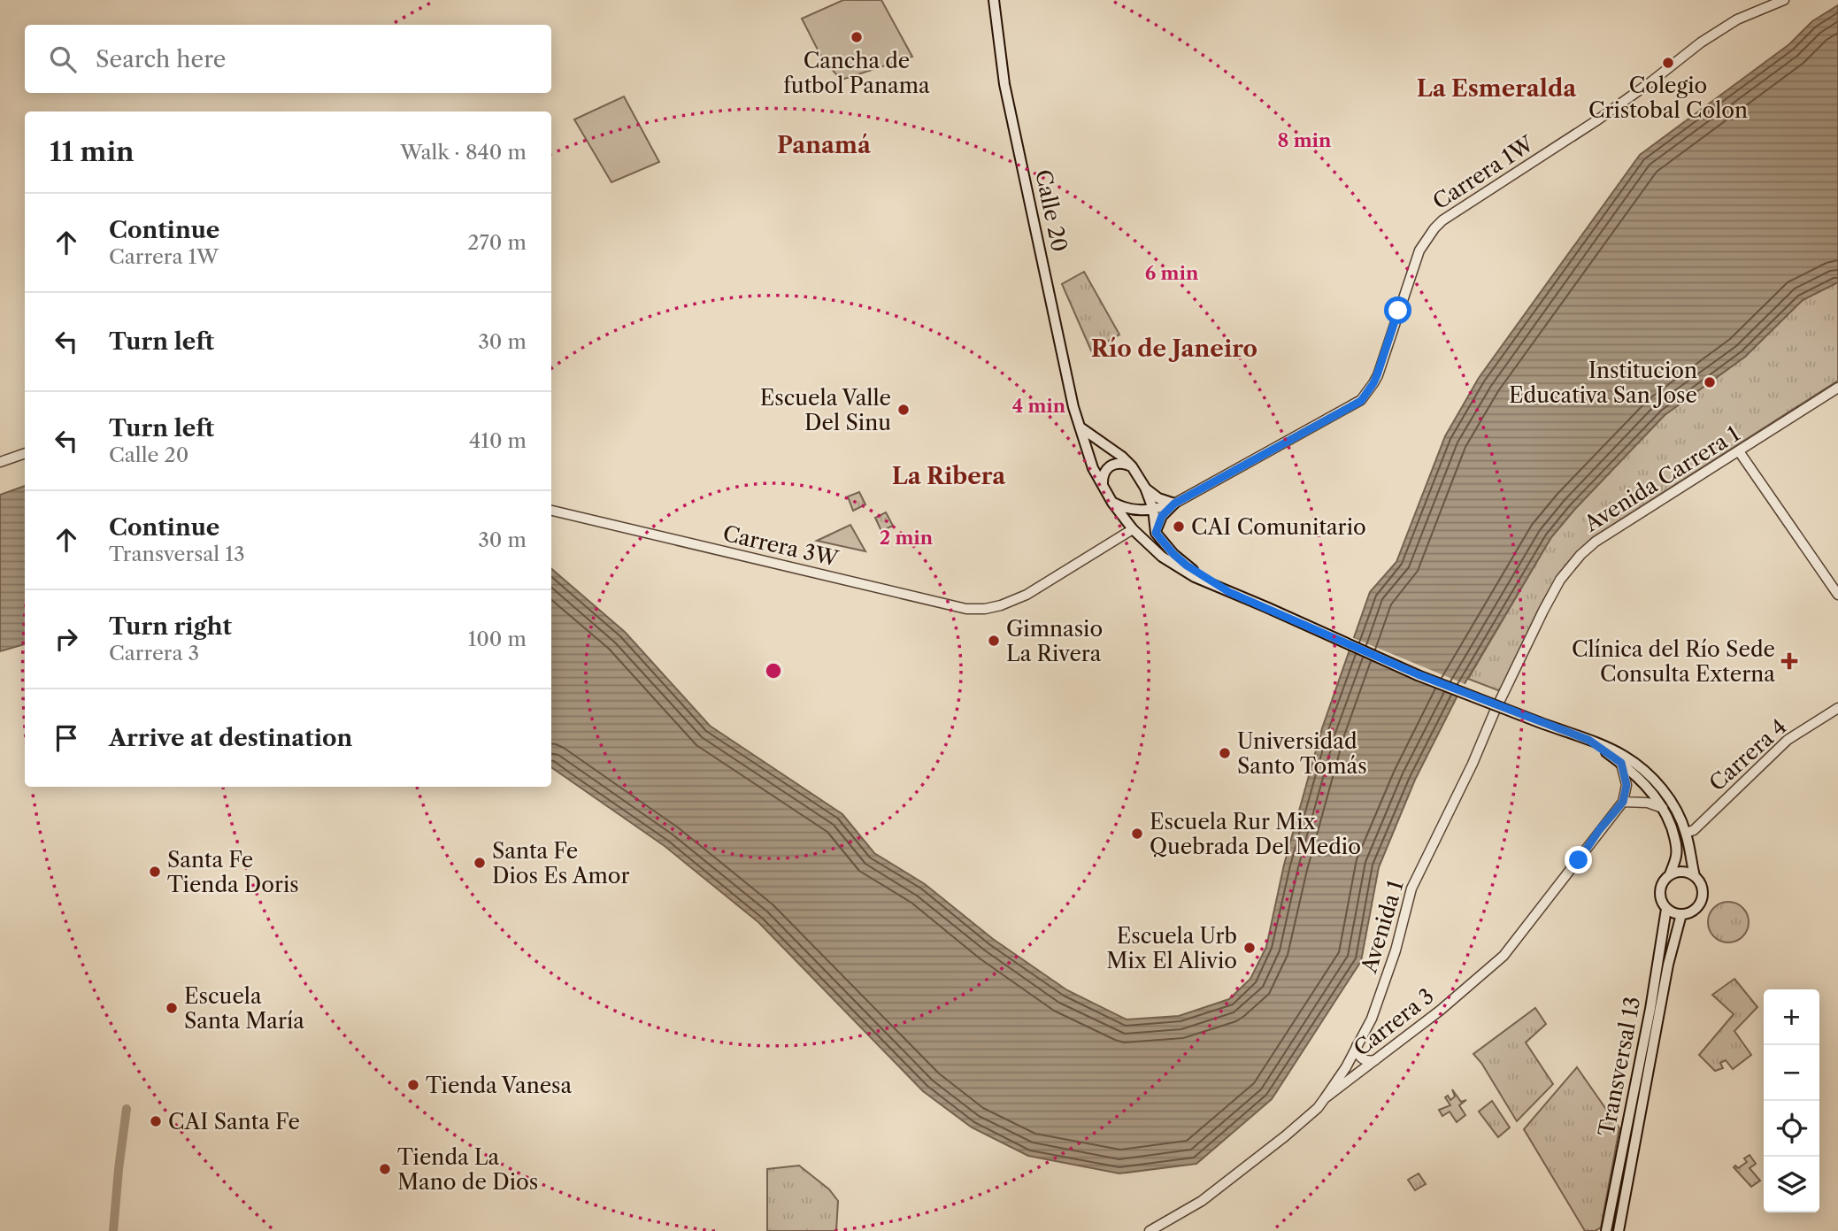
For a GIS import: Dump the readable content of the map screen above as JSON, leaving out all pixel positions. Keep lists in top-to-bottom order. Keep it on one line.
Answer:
{"streets":{"main road":["Calle 20","Transversal 13"],"street":["Carrera 1W","Avenida Carrera 1","Carrera 3W","Carrera 4","Avenida 1","Carrera 3"]},"crossings":[["Calle 20","Carrera 3W"],["Avenida Carrera 1","Avenida 1"],["Avenida 1","Carrera 3"]],"districts":["La Esmeralda","Panamá","Río de Janeiro","La Ribera"],"places":{"other":["Cancha de futbol Panama","Colegio Cristobal Colon","Institucion Educativa San Jose","Escuela Valle Del Sinu","CAI Comunitario","Gimnasio La Rivera","Universidad Santo Tomás","Escuela Rur Mix Quebrada Del Medio","Santa Fe Dios Es Amor","Santa Fe Tienda Doris","Escuela Urb Mix El Alivio","Escuela Santa María","Tienda Vanesa","CAI Santa Fe","Tienda La Mano de Dios"],"health":["Clínica del Río Sede Consulta Externa"]},"page":{"search":"Search here","heading":["11 min","Walk · 840 m"],"list":[["Continue","Carrera 1W","270 m"],["Turn left","30 m"],["Turn left","Calle 20","410 m"],["Continue","Transversal 13","30 m"],["Turn right","Carrera 3","100 m"],"Arrive at destination"],"map_buttons":["+","−"]},"rings":["8 min","6 min","4 min","2 min"]}
